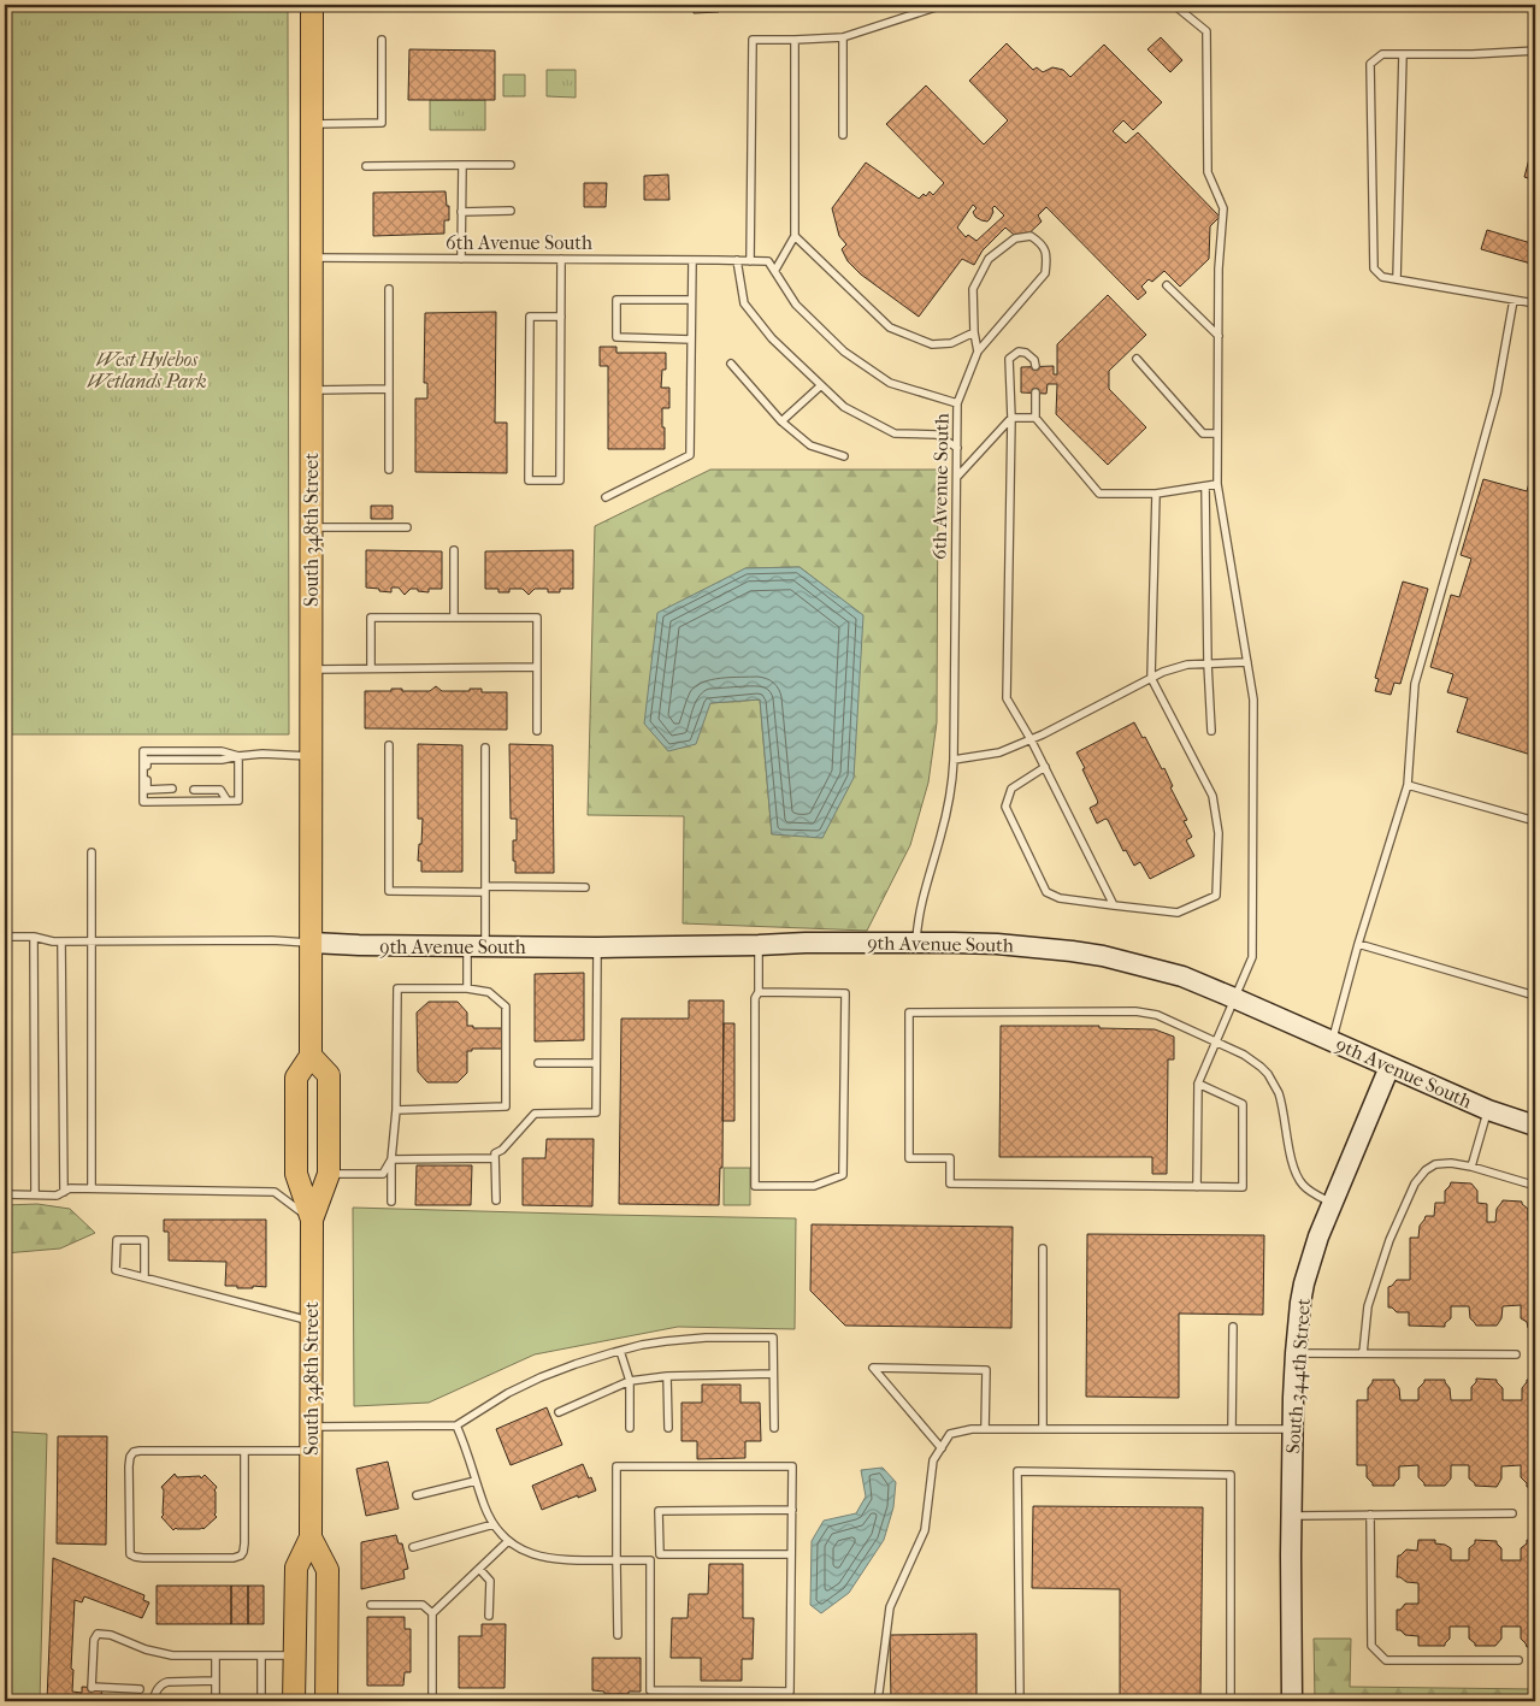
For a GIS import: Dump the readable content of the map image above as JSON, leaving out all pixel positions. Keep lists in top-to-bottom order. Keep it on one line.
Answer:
{"streets":{"main road":["South 348th Street"],"street":["9th Avenue South","South 344th Street"],"lane":["6th Avenue South"]},"crossings":[["6th Avenue South","South 348th Street"],["6th Avenue South","9th Avenue South"],["South 348th Street","9th Avenue South"],["9th Avenue South","South 344th Street"]],"parks":["West Hylebos Wetlands Park"]}
